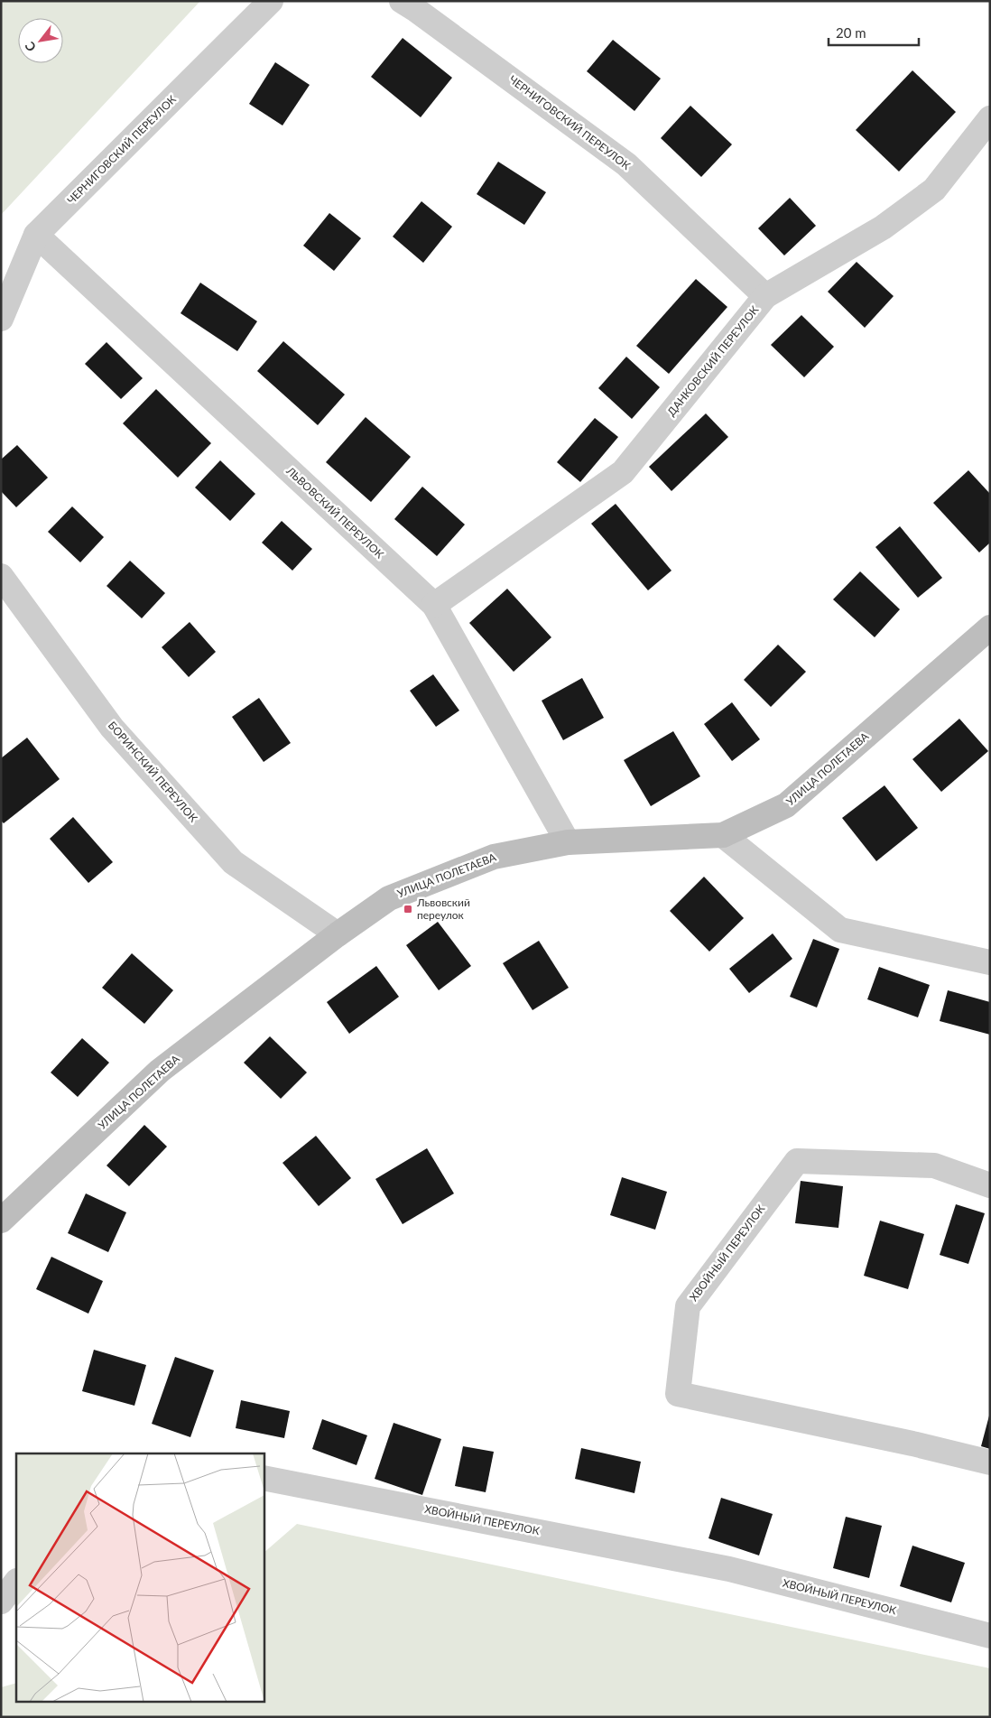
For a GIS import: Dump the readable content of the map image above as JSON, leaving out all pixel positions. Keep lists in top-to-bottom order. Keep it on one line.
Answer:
{"streets":{"street":["ЧЕРНИГОВСКИЙ ПЕРЕУЛОК","ДАНКОВСКИЙ ПЕРЕУЛОК","ЛЬВОВСКИЙ ПЕРЕУЛОК","УЛИЦА ПОЛЕТАЕВА","БОРИНСКИЙ ПЕРЕУЛОК","ХВОЙНЫЙ ПЕРЕУЛОК"]},"crossings":[["ЧЕРНИГОВСКИЙ ПЕРЕУЛОК","ДАНКОВСКИЙ ПЕРЕУЛОК"],["ЧЕРНИГОВСКИЙ ПЕРЕУЛОК","ЛЬВОВСКИЙ ПЕРЕУЛОК"],["ДАНКОВСКИЙ ПЕРЕУЛОК","ЛЬВОВСКИЙ ПЕРЕУЛОК"],["ЛЬВОВСКИЙ ПЕРЕУЛОК","УЛИЦА ПОЛЕТАЕВА"],["УЛИЦА ПОЛЕТАЕВА","БОРИНСКИЙ ПЕРЕУЛОК"]],"places":{"transit":["Львовский переулок"]},"scale_bar":"20 m","north":"bottom left"}
